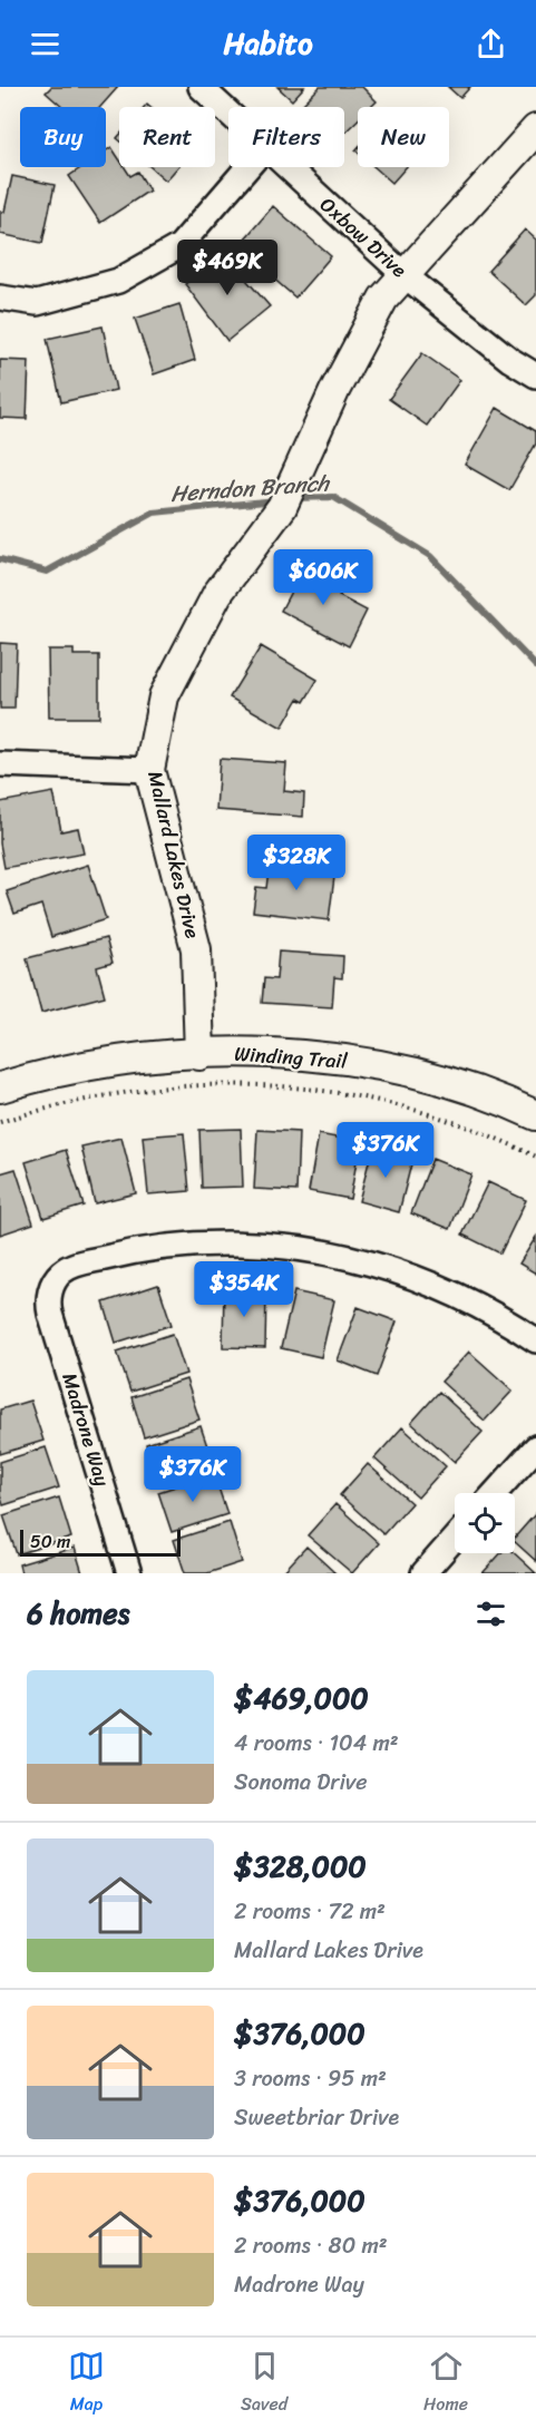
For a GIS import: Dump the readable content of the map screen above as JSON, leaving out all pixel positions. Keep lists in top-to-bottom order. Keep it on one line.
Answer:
{"streets":{"street":["Oxbow Drive","Mallard Lakes Drive","Winding Trail","Madrone Way"]},"crossings":[["Oxbow Drive","Mallard Lakes Drive"],["Mallard Lakes Drive","Winding Trail"]],"water":["Herndon Branch"],"scale_bar":"50 m","page":{"header":"Habito","chip":["Buy","Rent","Filters","New"],"price":["$469K","$606K","$328K","$376K","$354K","$376K"],"scale":"50 m","heading":"6 homes","list":[{"name":"$469,000","note":"4 rooms · 104 m² · Sonoma Drive"},{"name":"$328,000","note":"2 rooms · 72 m² · Mallard Lakes Drive"},{"name":"$376,000","note":"3 rooms · 95 m² · Sweetbriar Drive"},{"name":"$376,000","note":"2 rooms · 80 m² · Madrone Way"}],"tabs":["Map","Saved","Home"]}}
